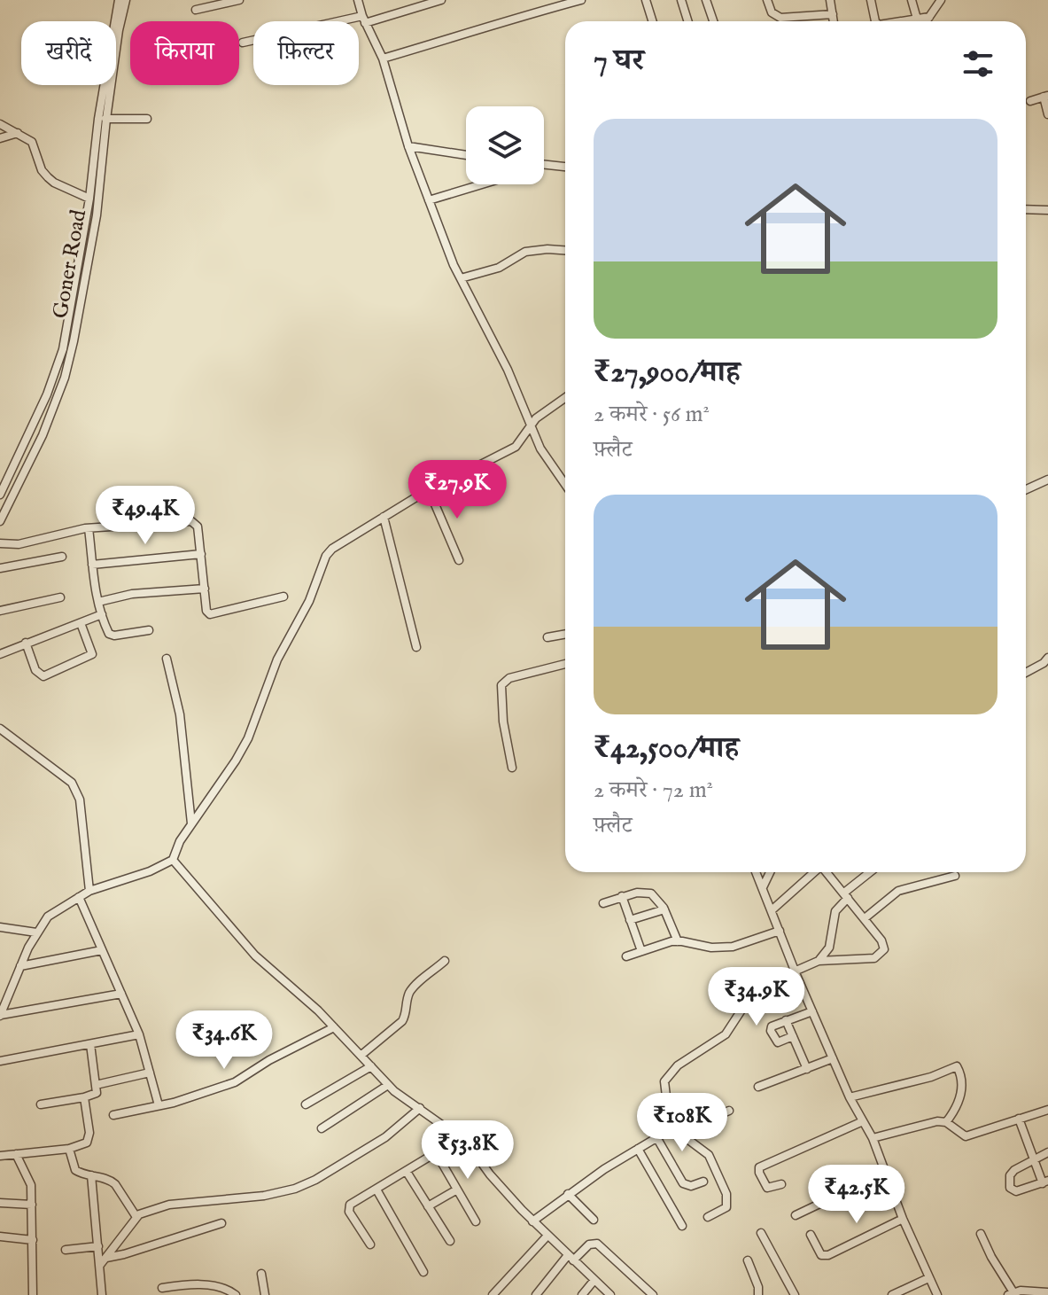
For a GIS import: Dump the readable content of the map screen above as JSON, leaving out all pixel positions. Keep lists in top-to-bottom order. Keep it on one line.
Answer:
{"streets":{"street":["Goner Road"]},"page":{"chip":["खरीदें","किराया","फ़िल्टर"],"heading":"7 घर","list":[{"name":"₹27,900/माह","note":"2 कमरे · 56 m² · फ़्लैट"},{"name":"₹42,500/माह","note":"2 कमरे · 72 m² · फ़्लैट"}],"price":["₹27.9K","₹49.4K","₹34.9K","₹34.6K","₹108K","₹53.8K","₹42.5K"]}}
